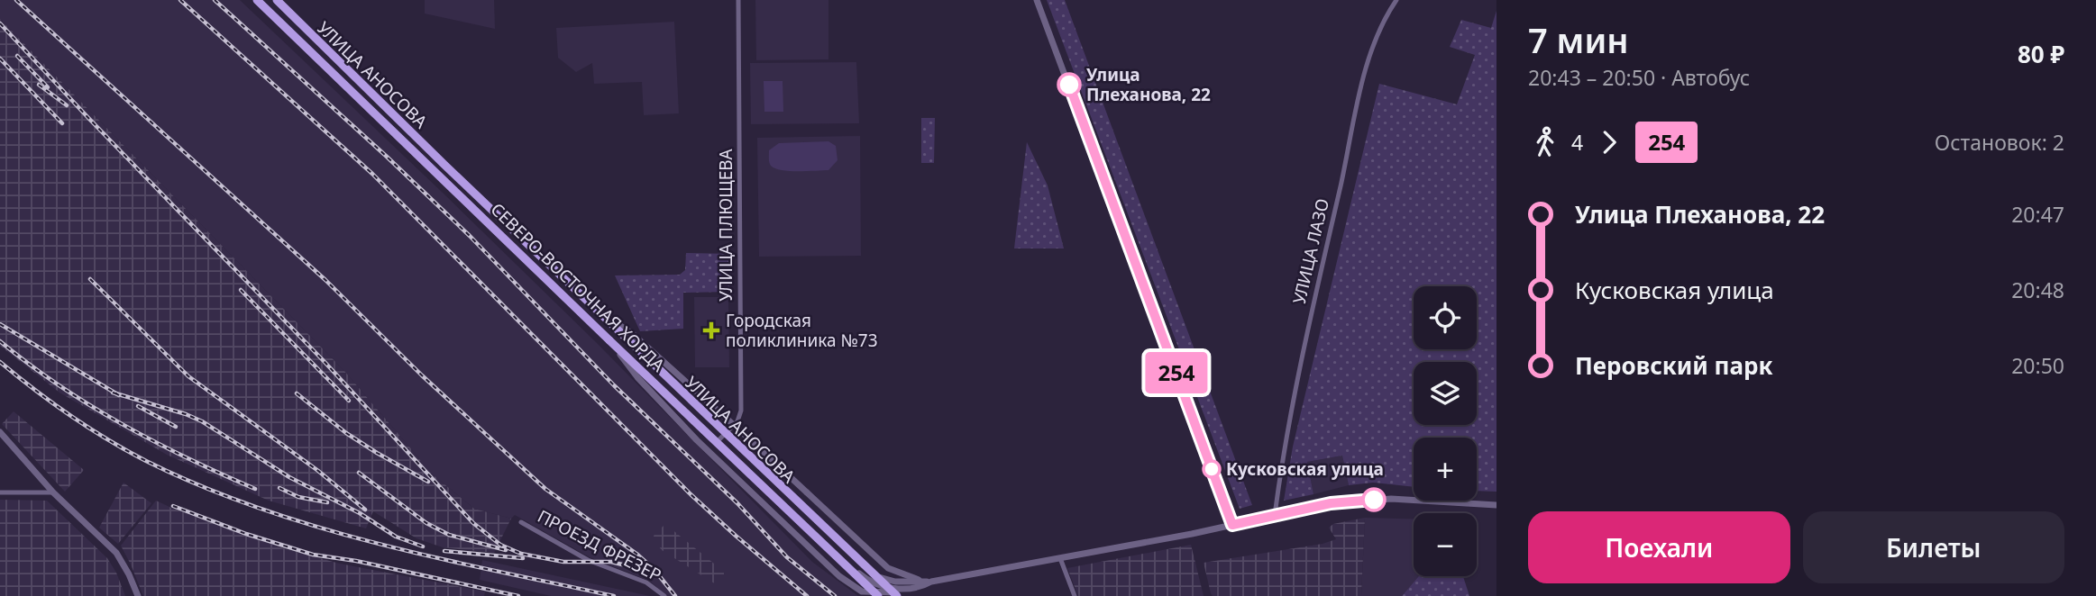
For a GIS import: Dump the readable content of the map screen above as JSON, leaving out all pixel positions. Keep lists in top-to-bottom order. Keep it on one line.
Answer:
{"streets":{"main road":["СЕВЕРО-ВОСТОЧНАЯ ХОРДА"],"street":["УЛИЦА АНОСОВА","УЛИЦА ПЛЮЩЕВА","УЛИЦА ЛАЗО","ПРОЕЗД ФРЕЗЕР"]},"crossings":[["УЛИЦА АНОСОВА","УЛИЦА ПЛЮЩЕВА"],["УЛИЦА АНОСОВА","СЕВЕРО-ВОСТОЧНАЯ ХОРДА"]],"places":{"other":["Улица Плеханова, 22","Кусковская улица"],"health":["Городская поликлиника №73"]},"lines":["bus line 254"],"page":{"on_map":"254","heading":["7 мин","20:43 – 20:50 · Автобус","80 ₽"],"legs":["4","254","Остановок: 2"],"list":[{"name":"Улица Плеханова, 22","value":"20:47"},{"name":"Кусковская улица","value":"20:48"},{"name":"Перовский парк","value":"20:50"}],"map_buttons":["+","−"],"buttons":["Поехали","Билеты"]}}
